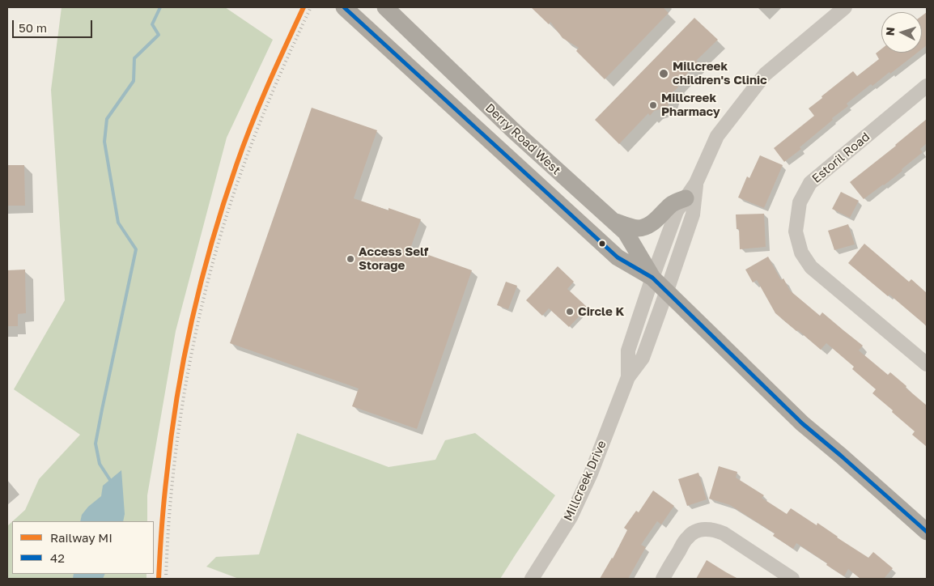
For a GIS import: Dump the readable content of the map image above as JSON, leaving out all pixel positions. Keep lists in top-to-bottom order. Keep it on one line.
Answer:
{"streets":{"main road":["Derry Road West"],"street":["Estoril Road","Millcreek Drive"]},"crossings":[["Derry Road West","Millcreek Drive"]],"places":["Millcreek children's Clinic","Millcreek Pharmacy","Access Self Storage","Circle K"],"lines":["rail line MI","transit line 42"],"legend":["Railway MI","42"],"scale_bar":"50 m","north":"left"}
